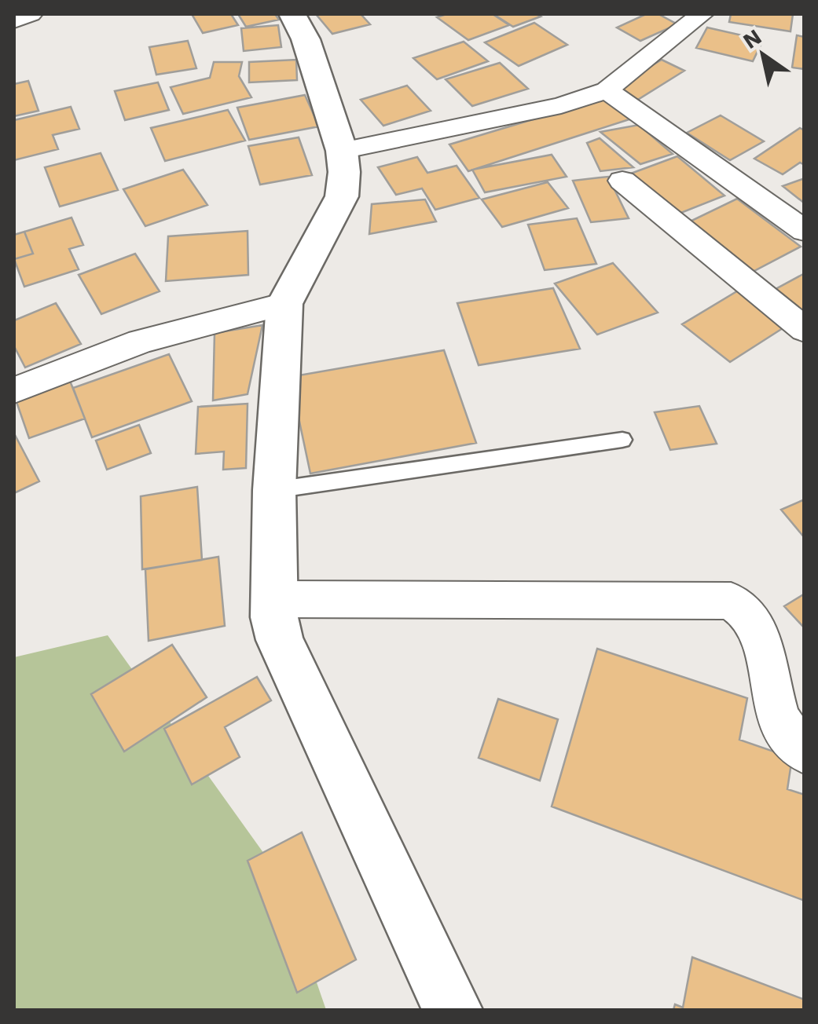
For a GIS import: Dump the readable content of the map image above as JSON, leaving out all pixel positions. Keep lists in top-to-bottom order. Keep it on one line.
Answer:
{"north":"top left"}
